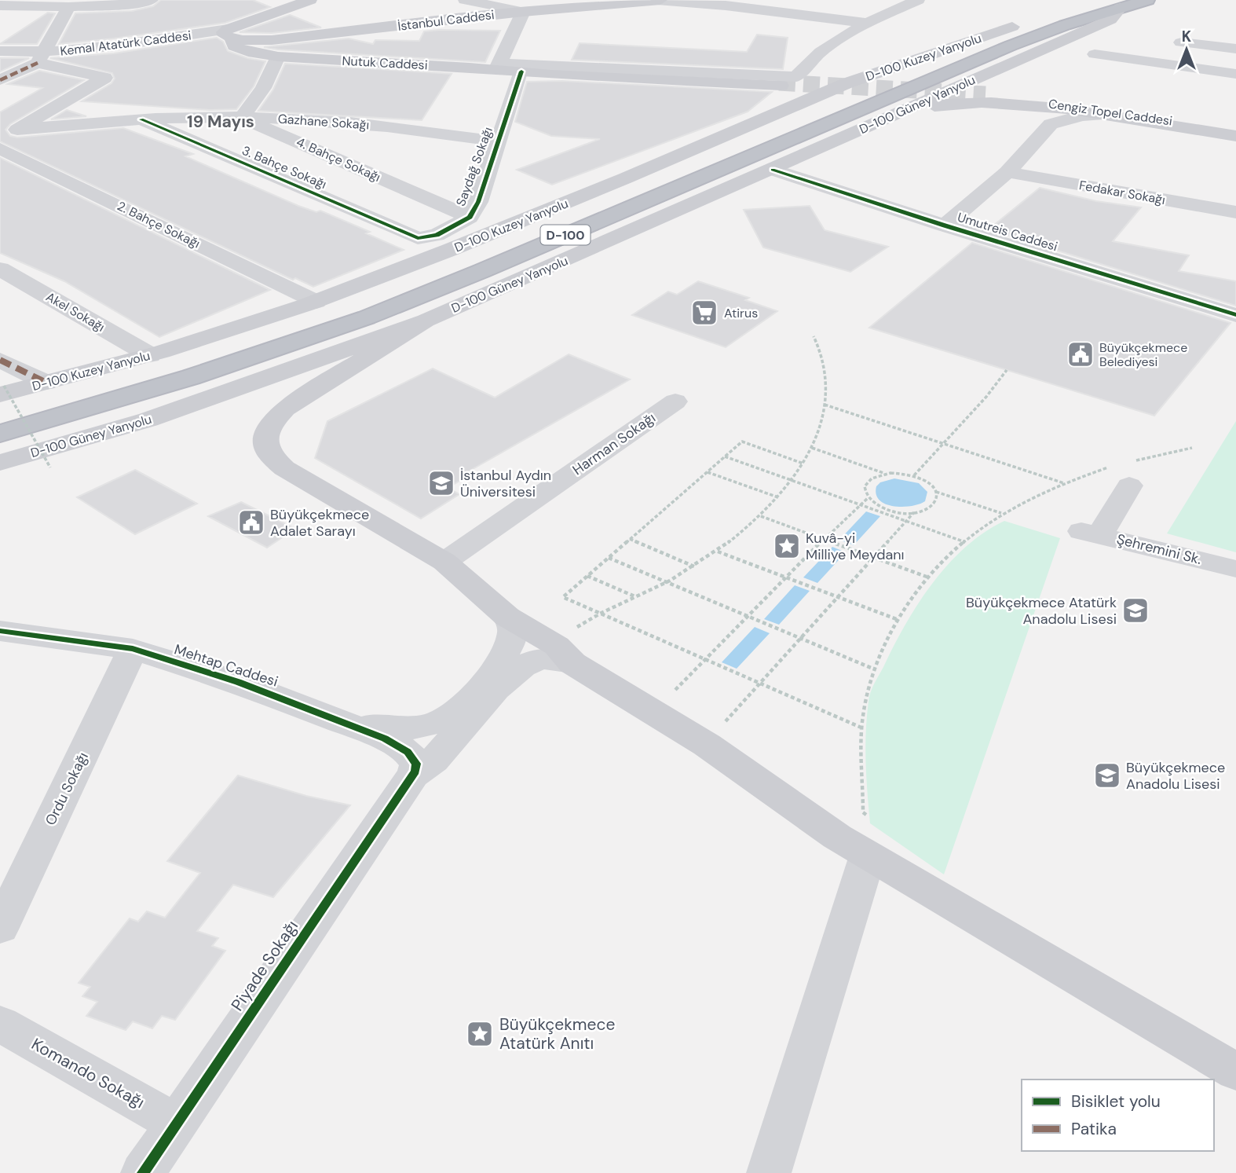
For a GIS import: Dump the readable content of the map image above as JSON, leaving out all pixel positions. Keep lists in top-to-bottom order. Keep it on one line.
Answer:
{"streets":{"highway":["D-100"],"main road":["İstanbul Caddesi","D-100 Kuzey Yanyolu","Nutuk Caddesi","D-100 Güney Yanyolu","Cengiz Topel Caddesi"],"street":["Kemal Atatürk Caddesi","Gazhane Sokağı","4. Bahçe Sokağı","Saydağ Sokağı","3. Bahçe Sokağı","Fedakar Sokağı","2. Bahçe Sokağı","Umutreis Caddesi","Akel Sokağı","Harman Sokağı","Şehremini Sk.","Mehtap Caddesi","Ordu Sokağı","Piyade Sokağı","Komando Sokağı"]},"crossings":[["İstanbul Caddesi","Kemal Atatürk Caddesi"],["İstanbul Caddesi","Nutuk Caddesi"],["Kemal Atatürk Caddesi","Nutuk Caddesi"],["D-100 Kuzey Yanyolu","2. Bahçe Sokağı"],["D-100 Kuzey Yanyolu","D-100"],["D-100 Kuzey Yanyolu","Akel Sokağı"],["Nutuk Caddesi","Saydağ Sokağı"],["D-100 Güney Yanyolu","Umutreis Caddesi"],["D-100 Güney Yanyolu","D-100"],["Gazhane Sokağı","4. Bahçe Sokağı"],["Gazhane Sokağı","Saydağ Sokağı"],["Gazhane Sokağı","3. Bahçe Sokağı"],["4. Bahçe Sokağı","Saydağ Sokağı"],["Saydağ Sokağı","3. Bahçe Sokağı"],["Mehtap Caddesi","Ordu Sokağı"],["Mehtap Caddesi","Piyade Sokağı"],["Piyade Sokağı","Komando Sokağı"]],"districts":["19 Mayıs"],"places":{"supermarket":["Atirus"],"public building":["Büyükçekmece Belediyesi","Büyükçekmece Adalet Sarayı"],"school or university":["İstanbul Aydın Üniversitesi","Büyükçekmece Atatürk Anadolu Lisesi","Büyükçekmece Anadolu Lisesi"],"place":["Kuvâ-yi Milliye Meydanı","Büyükçekmece Atatürk Anıtı"]},"legend":["Bisiklet yolu","Patika"],"north":"top"}
